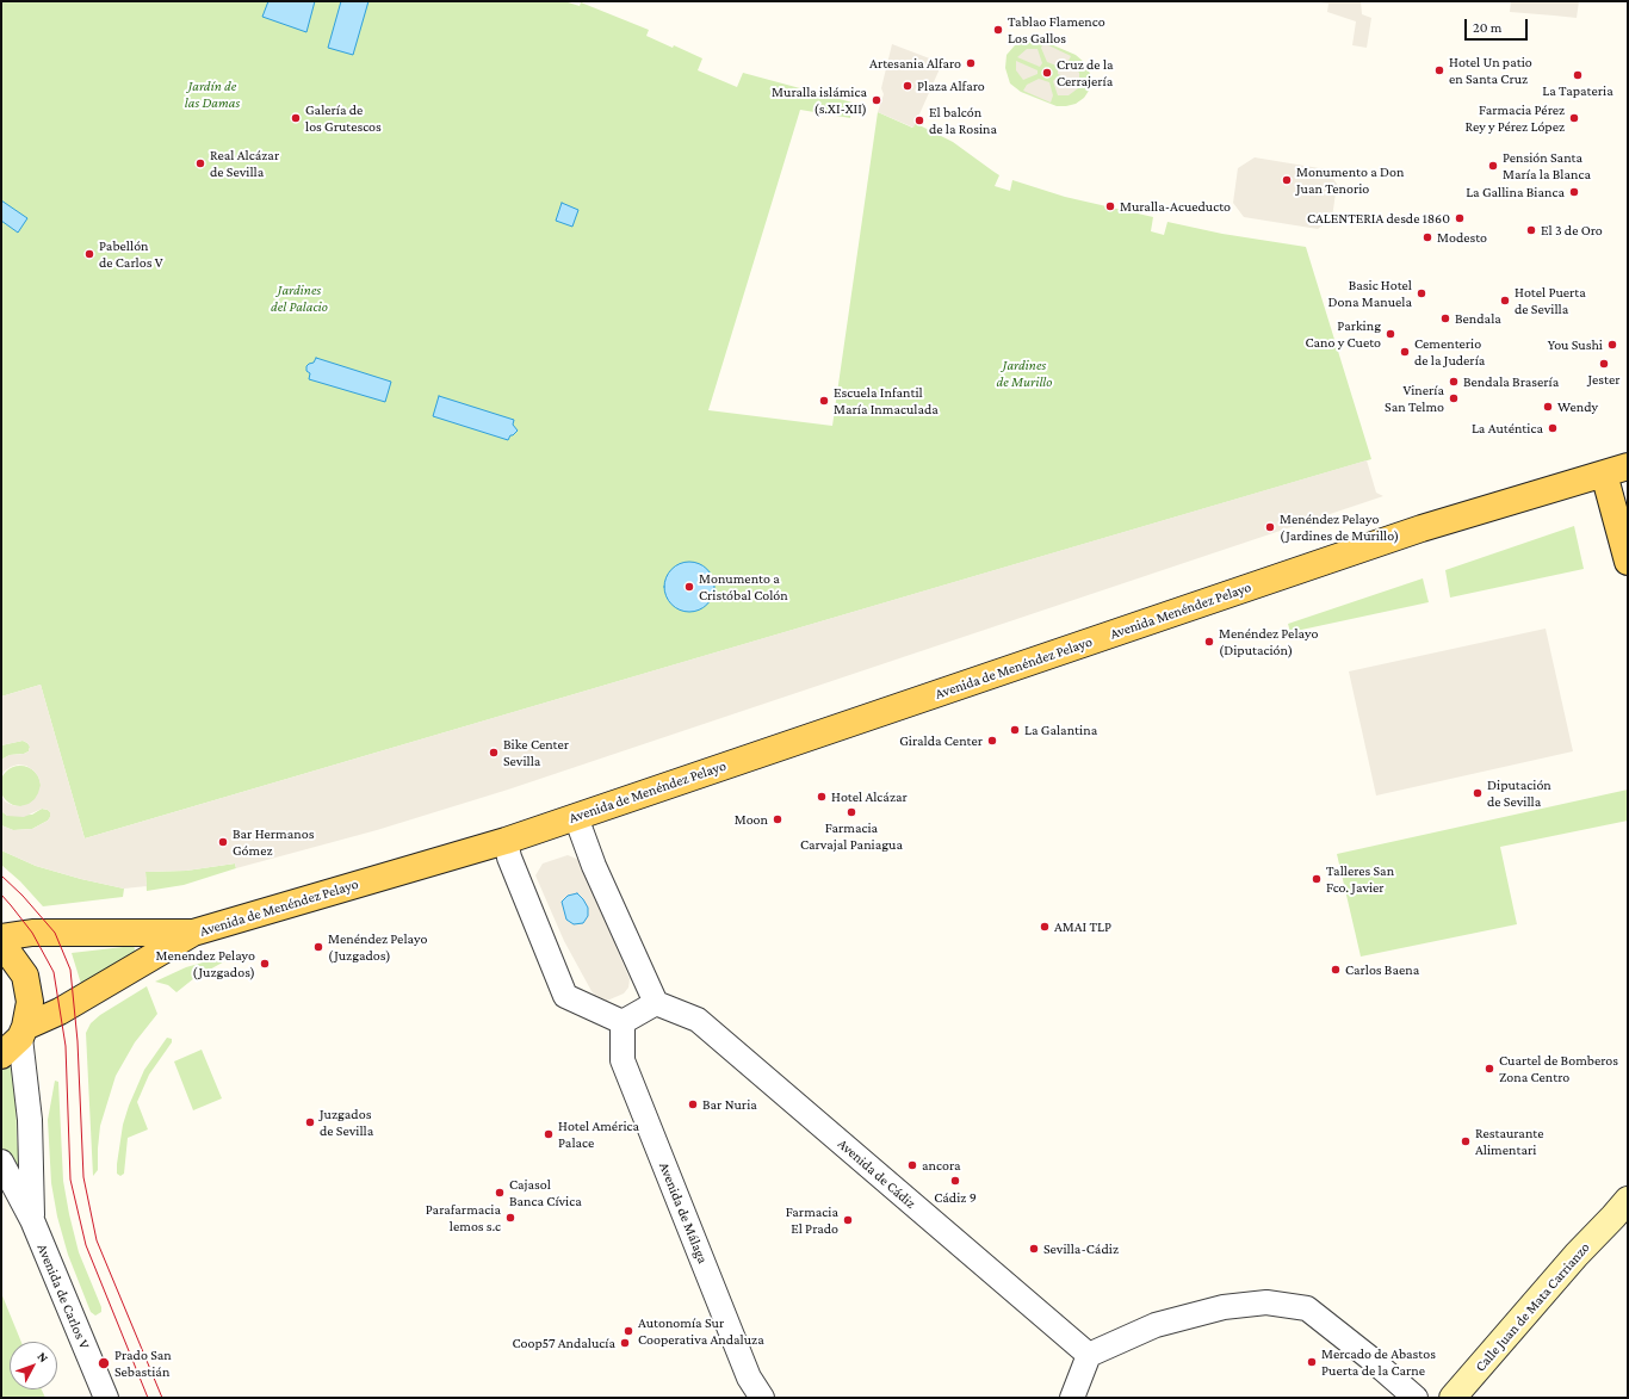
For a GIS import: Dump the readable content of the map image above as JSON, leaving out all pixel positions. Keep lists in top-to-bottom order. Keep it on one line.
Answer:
{"streets":{"main road":["Avenida Menéndez Pelayo","Avenida de Menéndez Pelayo","Calle Juan de Mata Carrianzo"],"street":["Avenida de Cádiz","Avenida de Málaga","Avenida de Carlos V"]},"crossings":[["Avenida Menéndez Pelayo","Avenida de Menéndez Pelayo"]],"parks":["Jardín de las Damas","Jardines del Palacio","Jardines de Murillo"],"places":["Tablao Flamenco Los Gallos","Artesania Alfaro","Hotel Un patio en Santa Cruz","Cruz de la Cerrajería","La Tapateria","Plaza Alfaro","Muralla islámica (s.XI-XII)","Galería de los Grutescos","Farmacia Pérez Rey y Pérez López","El balcón de la Rosina","Real Alcázar de Sevilla","Pensión Santa María la Blanca","Monumento a Don Juan Tenorio","La Gallina Bianca","Muralla-Acueducto","CALENTERIA desde 1860","El 3 de Oro","Modesto","Pabellón de Carlos V","Basic Hotel Dona Manuela","Hotel Puerta de Sevilla","Bendala","Parking Cano y Cueto","You Sushi","Cementerio de la Judería","Jester","Bendala Brasería","Vinería San Telmo","Escuela Infantil María Inmaculada","Wendy","La Auténtica","Menéndez Pelayo (Jardines de Murillo)","Monumento a Cristóbal Colón","Menéndez Pelayo (Diputación)","La Galantina","Giralda Center","Bike Center Sevilla","Diputación de Sevilla","Hotel Alcázar","Farmacia Carvajal Paniagua","Moon","Bar Hermanos Gómez","Talleres San Fco. Javier","AMAI TLP","Menéndez Pelayo (Juzgados)","Menendez Pelayo (Juzgados)","Carlos Baena","Cuartel de Bomberos Zona Centro","Bar Nuria","Juzgados de Sevilla","Hotel América Palace","Restaurante Alimentari","ancora","Cádiz 9","Cajasol Banca Cívica","Parafarmacia lemos s.c","Farmacia El Prado","Sevilla-Cádiz","Autonomía Sur Cooperativa Andaluza","Coop57 Andalucía","Mercado de Abastos Puerta de la Carne","Prado San Sebastián"],"scale_bar":"20 m","north":"top right"}
